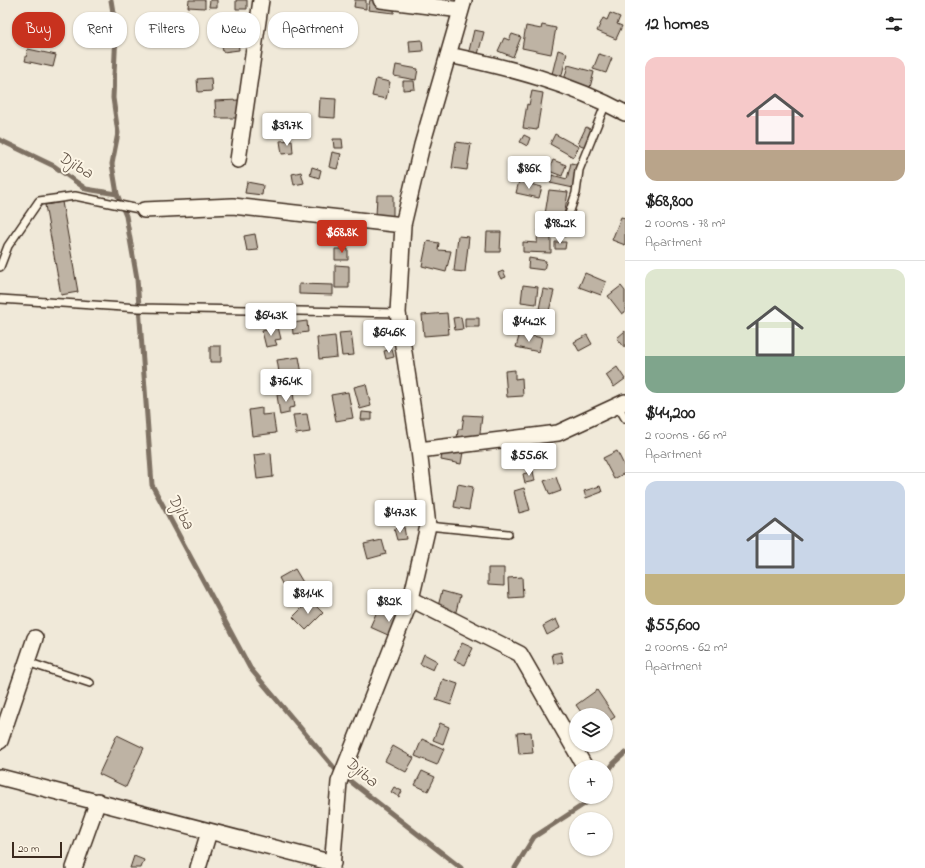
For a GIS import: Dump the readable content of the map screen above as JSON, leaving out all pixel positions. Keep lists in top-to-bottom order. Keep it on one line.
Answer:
{"water":["Djiba"],"scale_bar":"20 m","page":{"heading":"12 homes","chip":["Buy","Rent","Filters","New","Apartment"],"list":[{"name":"$68,800","note":"2 rooms · 78 m² · Apartment"},{"name":"$44,200","note":"2 rooms · 66 m² · Apartment"},{"name":"$55,600","note":"2 rooms · 62 m² · Apartment"}],"price":["$39.7K","$86K","$98.2K","$68.8K","$64.3K","$44.2K","$64.6K","$76.4K","$55.6K","$47.3K","$81.4K","$82K"],"map_buttons":["+","−"],"scale":"20 m"}}
